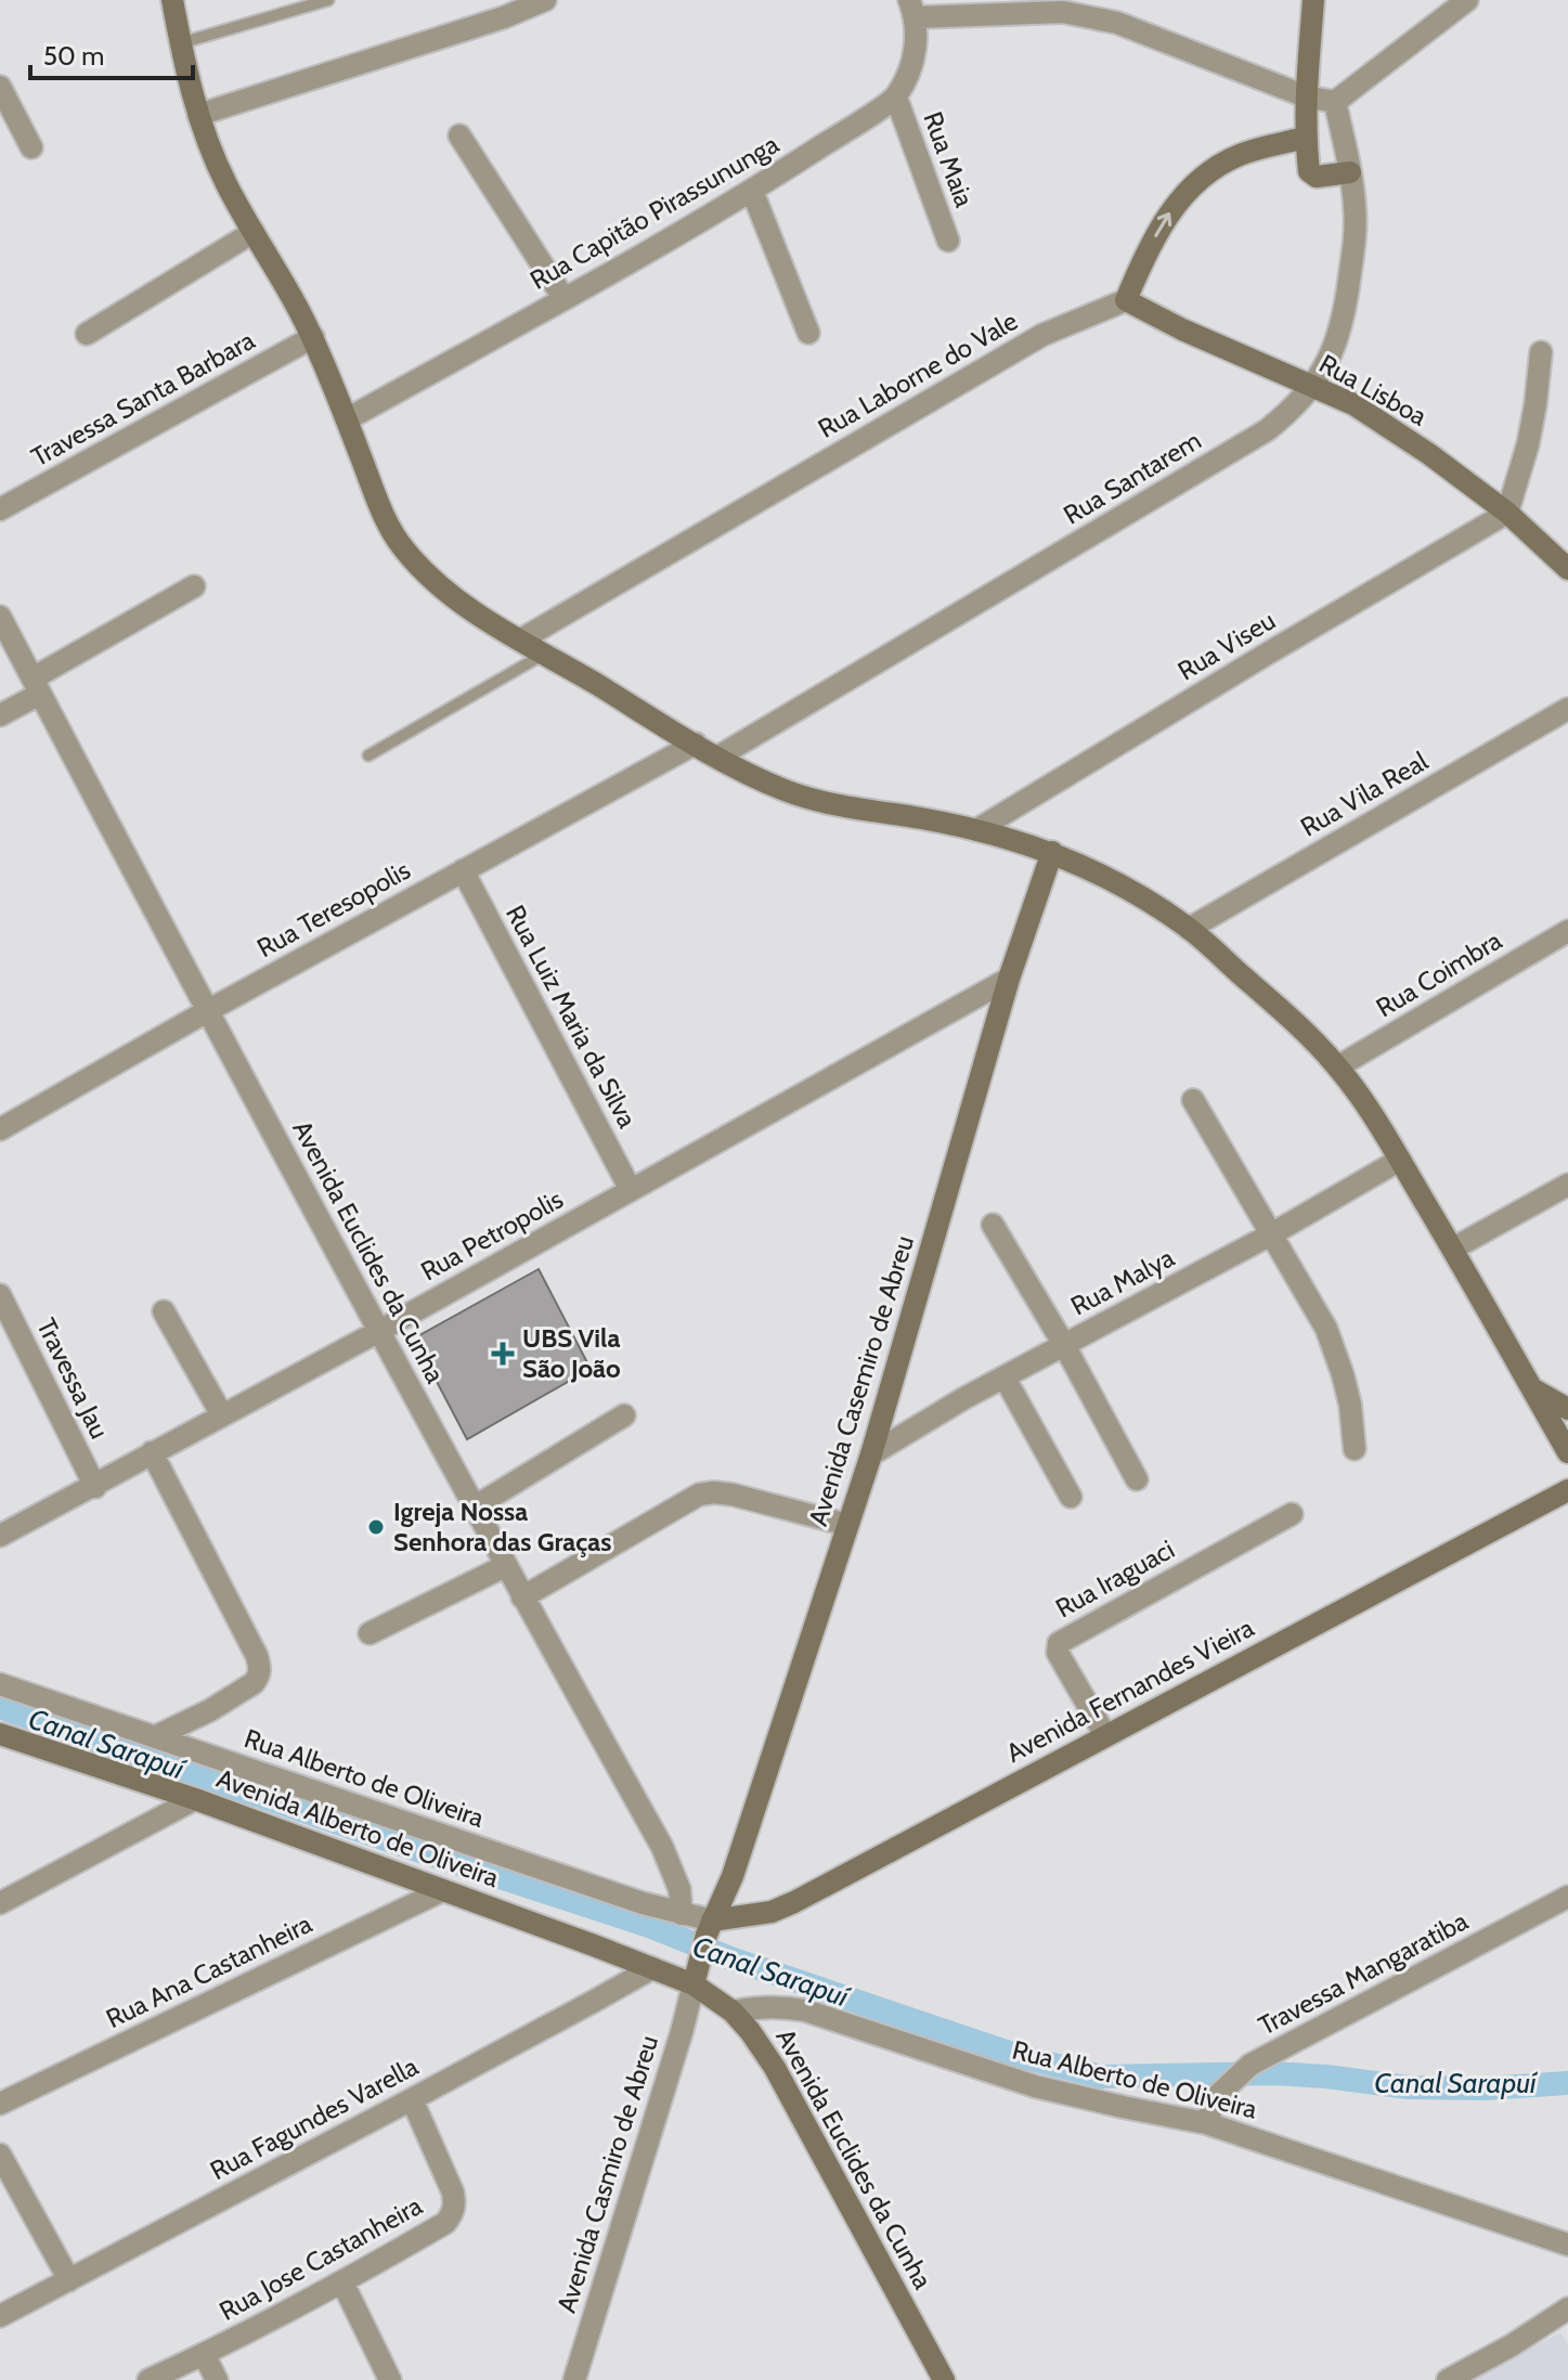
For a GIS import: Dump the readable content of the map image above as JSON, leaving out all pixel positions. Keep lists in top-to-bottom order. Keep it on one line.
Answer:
{"streets":{"main road":["Rua Lisboa","Avenida Euclides da Cunha","Avenida Casemiro de Abreu","Avenida Fernandes Vieira","Avenida Alberto de Oliveira"],"street":["Rua Maia","Rua Capitão Pirassununga","Rua Laborne do Vale","Travessa Santa Barbara","Rua Santarem","Rua Viseu","Rua Vila Real","Rua Teresopolis","Rua Coimbra","Rua Luiz Maria da Silva","Rua Petropolis","Rua Malya","Travessa Jau","Rua Iraguaci","Rua Alberto de Oliveira","Rua Ana Castanheira","Travessa Mangaratiba","Rua Fagundes Varella","Avenida Casmiro de Abreu","Rua Jose Castanheira"]},"crossings":[["Rua Maia","Rua Capitão Pirassununga"],["Rua Laborne do Vale","Rua Lisboa"],["Rua Lisboa","Rua Santarem"],["Rua Lisboa","Rua Viseu"],["Rua Teresopolis","Rua Luiz Maria da Silva"],["Rua Teresopolis","Avenida Euclides da Cunha"],["Rua Luiz Maria da Silva","Rua Petropolis"],["Rua Petropolis","Avenida Euclides da Cunha"],["Rua Petropolis","Travessa Jau"],["Rua Petropolis","Avenida Casemiro de Abreu"],["Avenida Euclides da Cunha","Avenida Casemiro de Abreu"],["Avenida Euclides da Cunha","Rua Alberto de Oliveira"],["Avenida Euclides da Cunha","Avenida Alberto de Oliveira"],["Avenida Euclides da Cunha","Avenida Casmiro de Abreu"],["Rua Malya","Avenida Casemiro de Abreu"],["Avenida Casemiro de Abreu","Avenida Fernandes Vieira"],["Avenida Casemiro de Abreu","Rua Alberto de Oliveira"],["Avenida Casemiro de Abreu","Avenida Alberto de Oliveira"],["Avenida Casemiro de Abreu","Avenida Casmiro de Abreu"],["Rua Iraguaci","Avenida Fernandes Vieira"],["Avenida Fernandes Vieira","Rua Alberto de Oliveira"],["Rua Alberto de Oliveira","Travessa Mangaratiba"],["Avenida Alberto de Oliveira","Rua Ana Castanheira"],["Avenida Alberto de Oliveira","Rua Fagundes Varella"],["Avenida Alberto de Oliveira","Avenida Casmiro de Abreu"],["Rua Fagundes Varella","Rua Jose Castanheira"]],"water":["Canal Sarapuí"],"places":{"health":["UBS Vila São João"],"other":["Igreja Nossa Senhora das Graças"]},"scale_bar":"50 m"}
